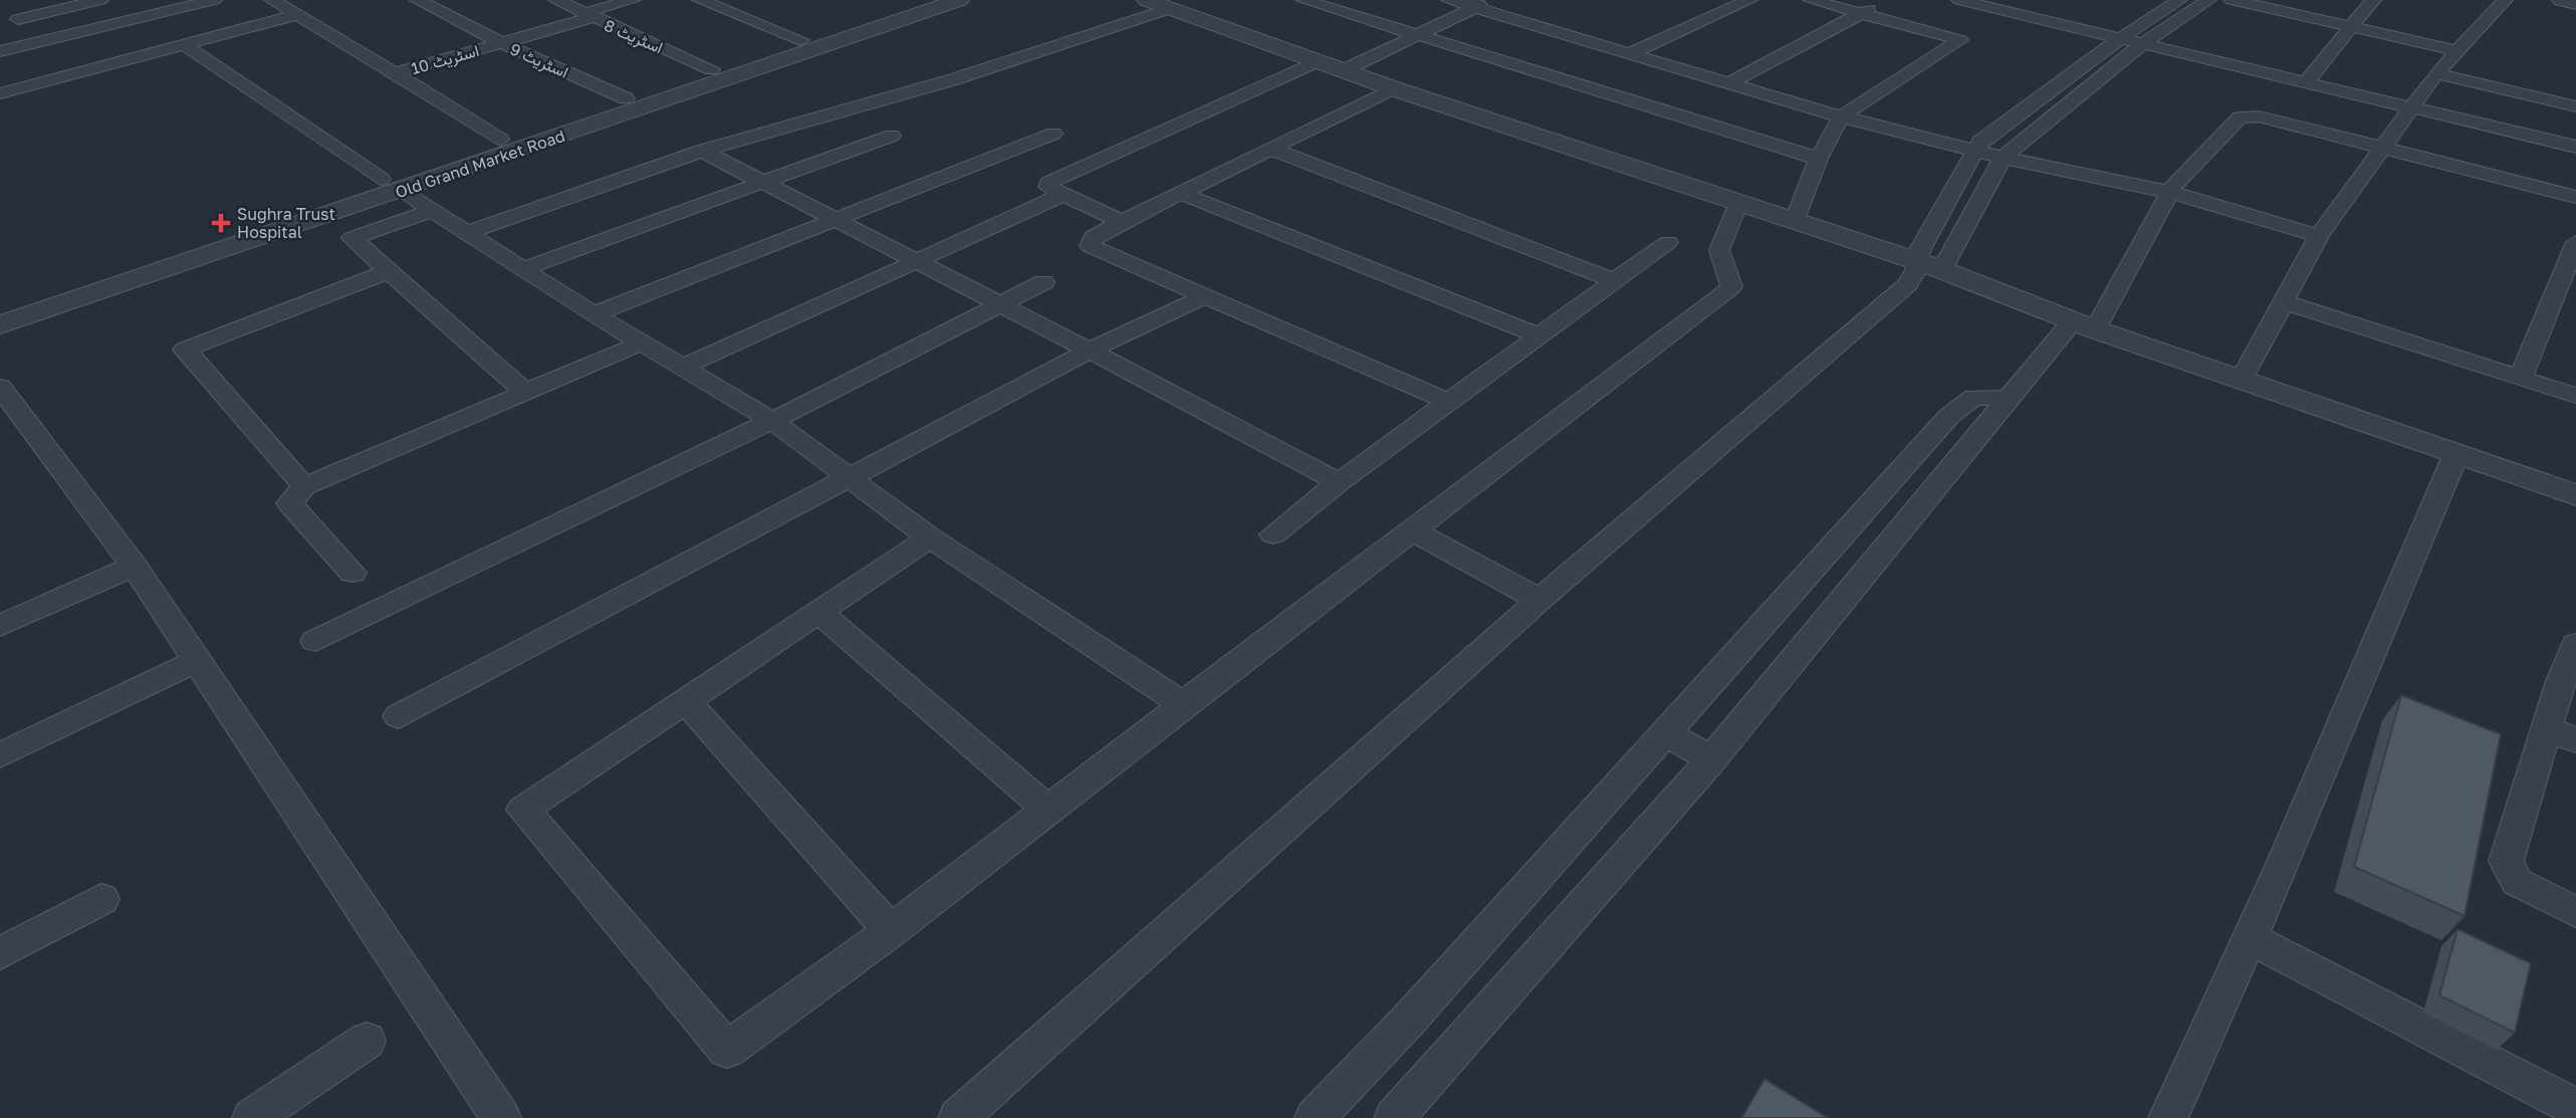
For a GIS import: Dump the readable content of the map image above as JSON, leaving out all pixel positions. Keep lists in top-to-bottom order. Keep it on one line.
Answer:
{"streets":{"street":["اسٹریٹ 8","اسٹریٹ 10","اسٹریٹ 9","Old Grand Market Road"]},"crossings":[["اسٹریٹ 8","اسٹریٹ 10"],["اسٹریٹ 8","Old Grand Market Road"],["اسٹریٹ 10","اسٹریٹ 9"],["اسٹریٹ 9","Old Grand Market Road"]],"places":{"health":["Sughra Trust Hospital"]}}
